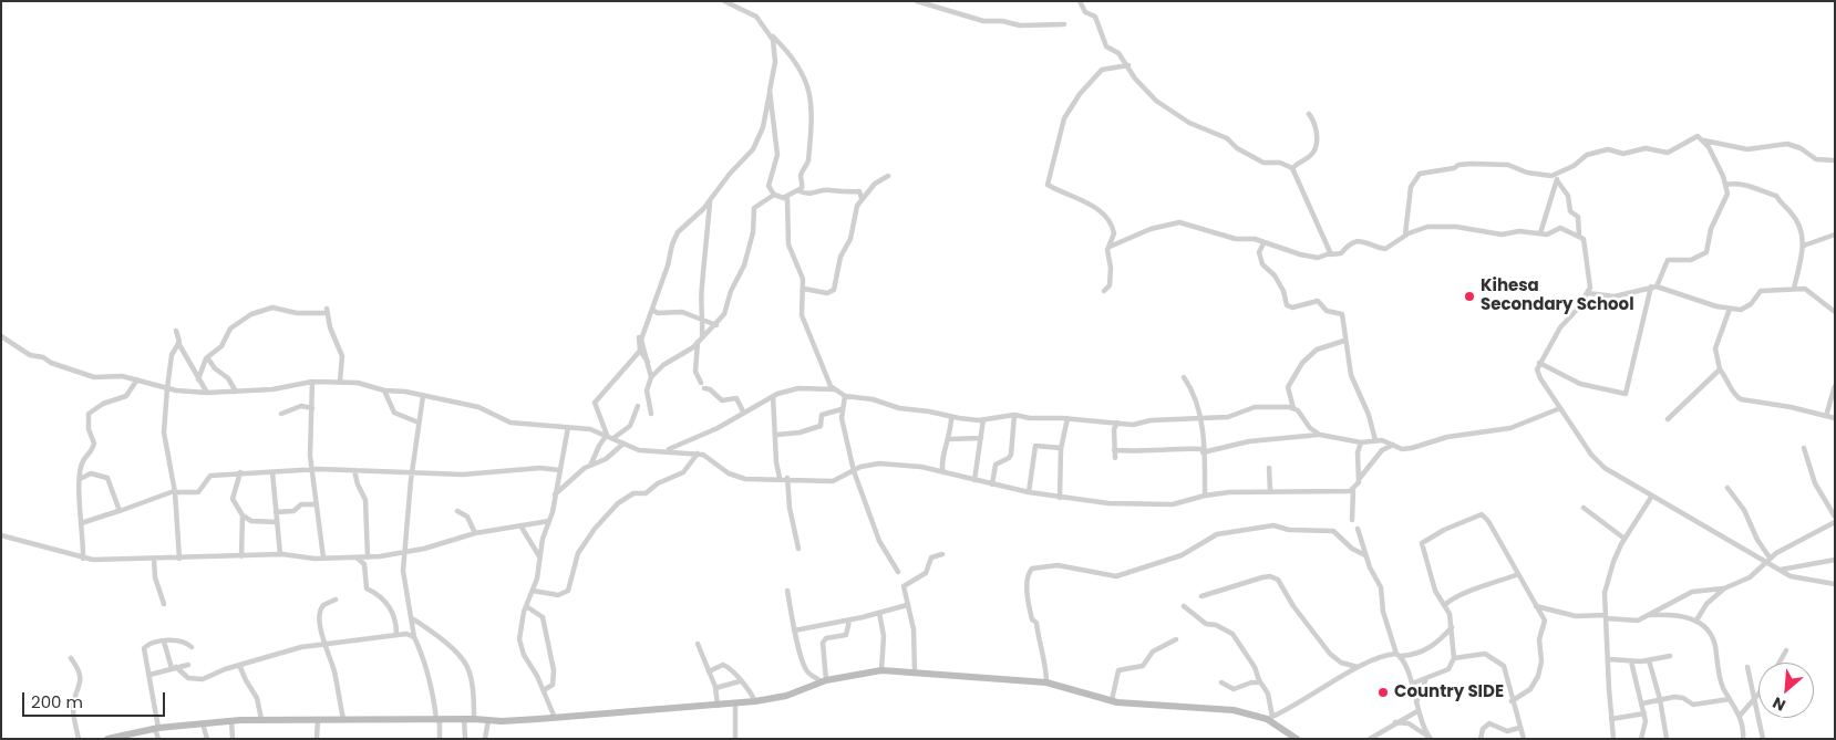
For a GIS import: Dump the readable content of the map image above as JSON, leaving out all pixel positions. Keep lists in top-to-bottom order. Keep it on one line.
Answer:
{"places":["Kihesa Secondary School","Country SIDE"],"scale_bar":"200 m","north":"bottom left"}
